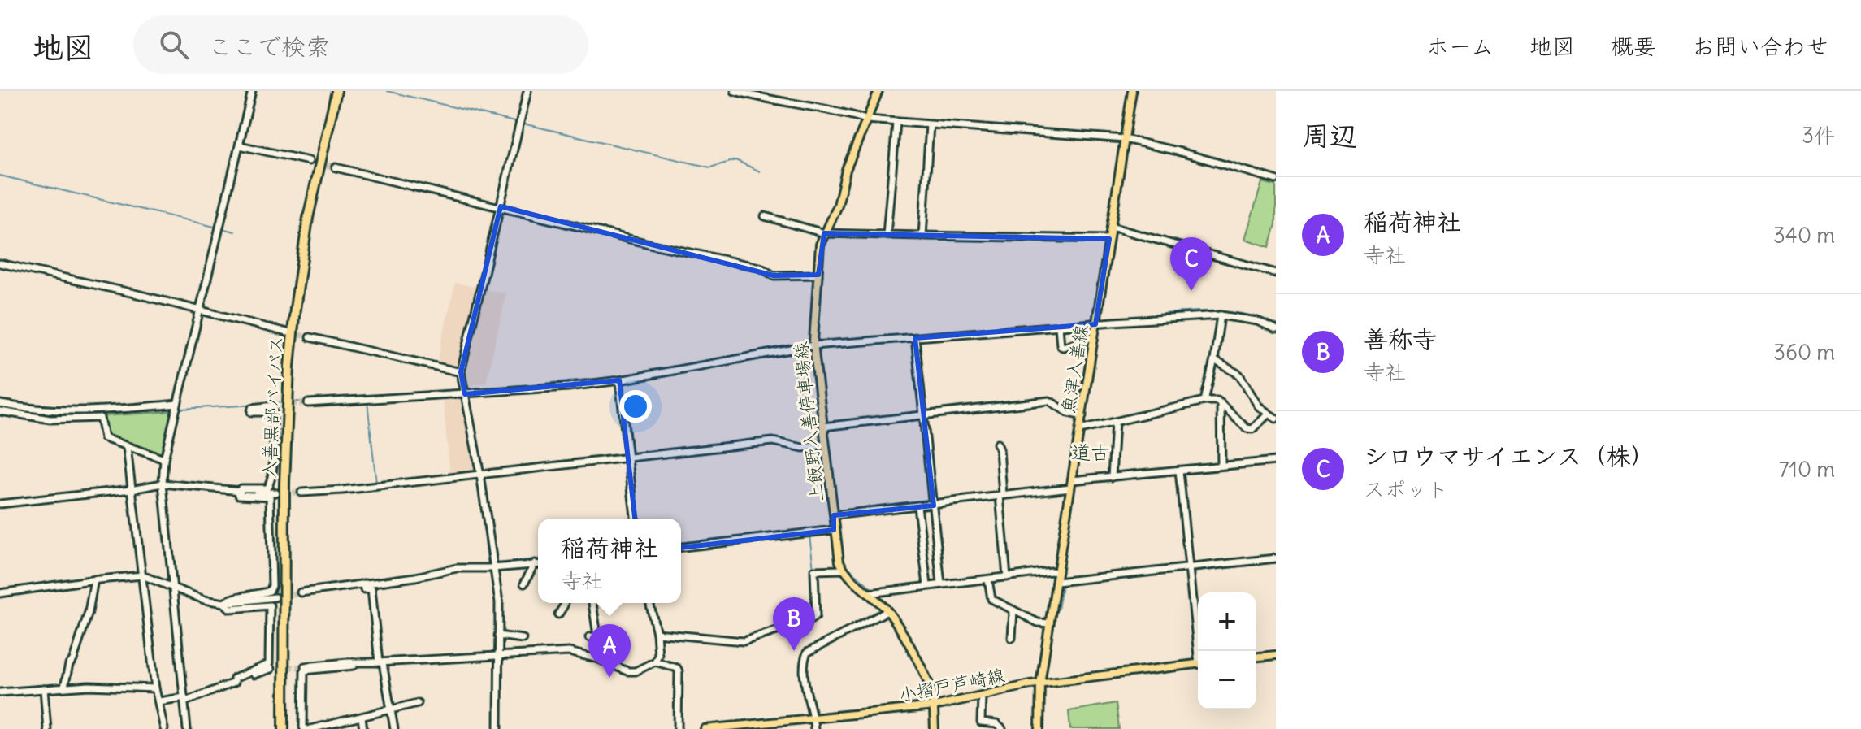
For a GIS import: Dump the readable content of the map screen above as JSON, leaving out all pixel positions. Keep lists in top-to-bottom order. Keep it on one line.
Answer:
{"streets":{"highway":["入善黒部バイパス"],"main road":["魚津入善線","上飯野入善停車場線","小摺戸芦崎線"]},"crossings":[["魚津入善線","小摺戸芦崎線"],["上飯野入善停車場線","小摺戸芦崎線"]],"districts":["道古"],"page":{"header":"地図","search":"ここで検索","nav":["ホーム","地図","概要","お問い合わせ"],"heading":["周辺","3件"],"list":[{"mark":"A","name":"稲荷神社","note":"寺社","value":"340 m"},{"mark":"B","name":"善称寺","note":"寺社","value":"360 m"},{"mark":"C","name":"シロウマサイエンス（株）","note":"スポット","value":"710 m"}],"pins":["C","B","A"],"popup":["稲荷神社","寺社"],"map_buttons":["+","−"]}}
